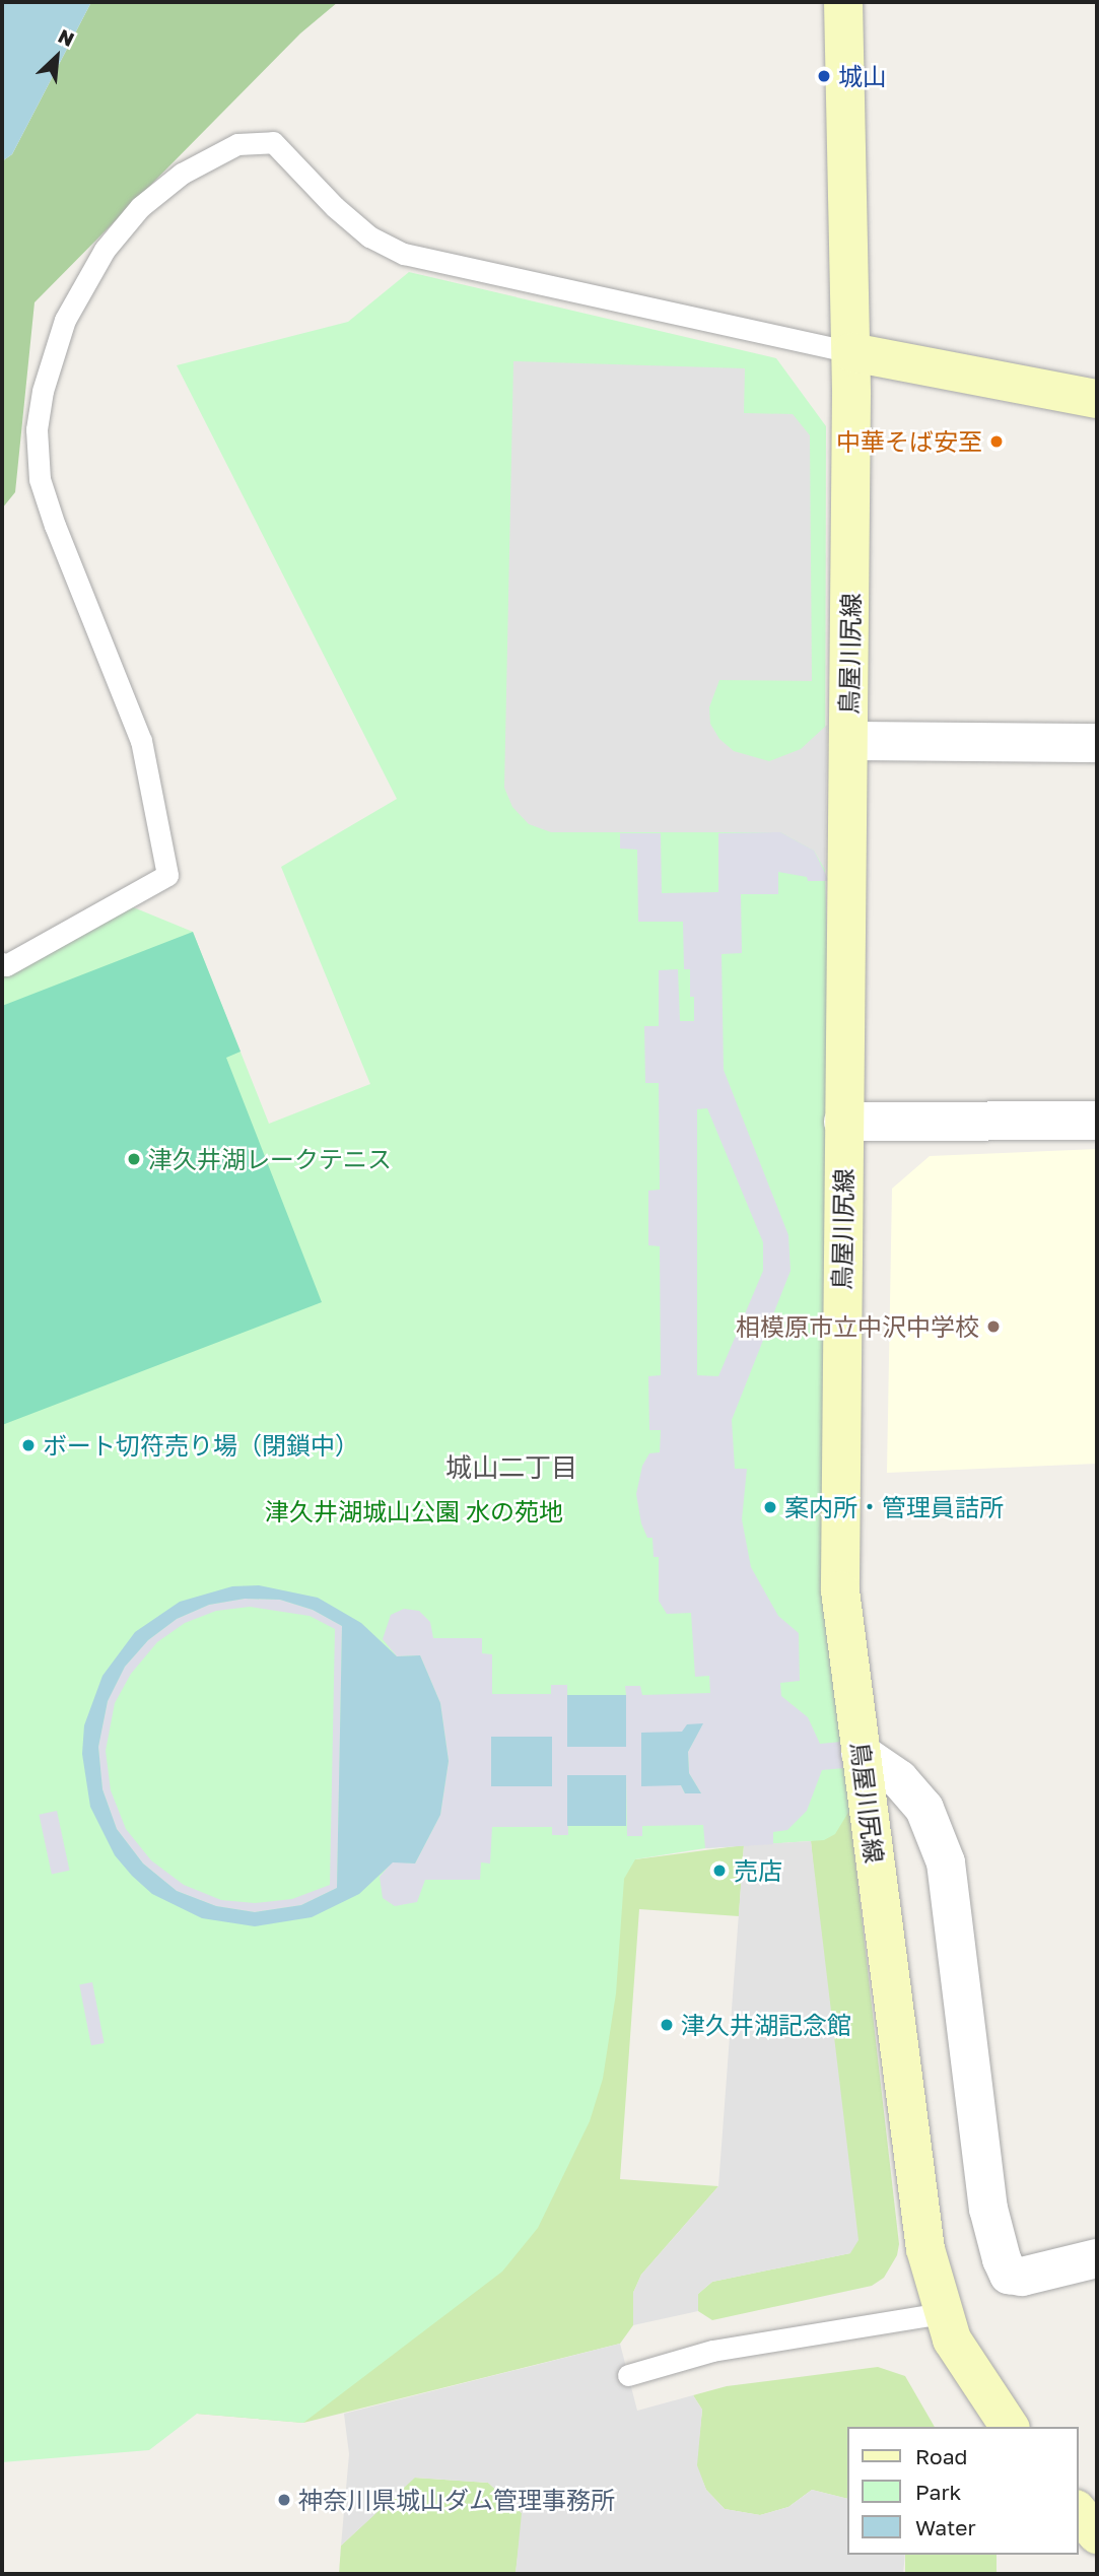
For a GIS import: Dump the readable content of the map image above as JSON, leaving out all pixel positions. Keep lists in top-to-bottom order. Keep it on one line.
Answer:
{"streets":{"main road":["鳥屋川尻線"]},"districts":["城山二丁目"],"parks":["津久井湖城山公園 水の苑地"],"places":["城山","中華そば安至","津久井湖レークテニス","相模原市立中沢中学校","ボート切符売り場（閉鎖中）","案内所・管理員詰所","売店","津久井湖記念館","神奈川県城山ダム管理事務所"],"legend":["Road","Park","Water"],"north":"top right"}
